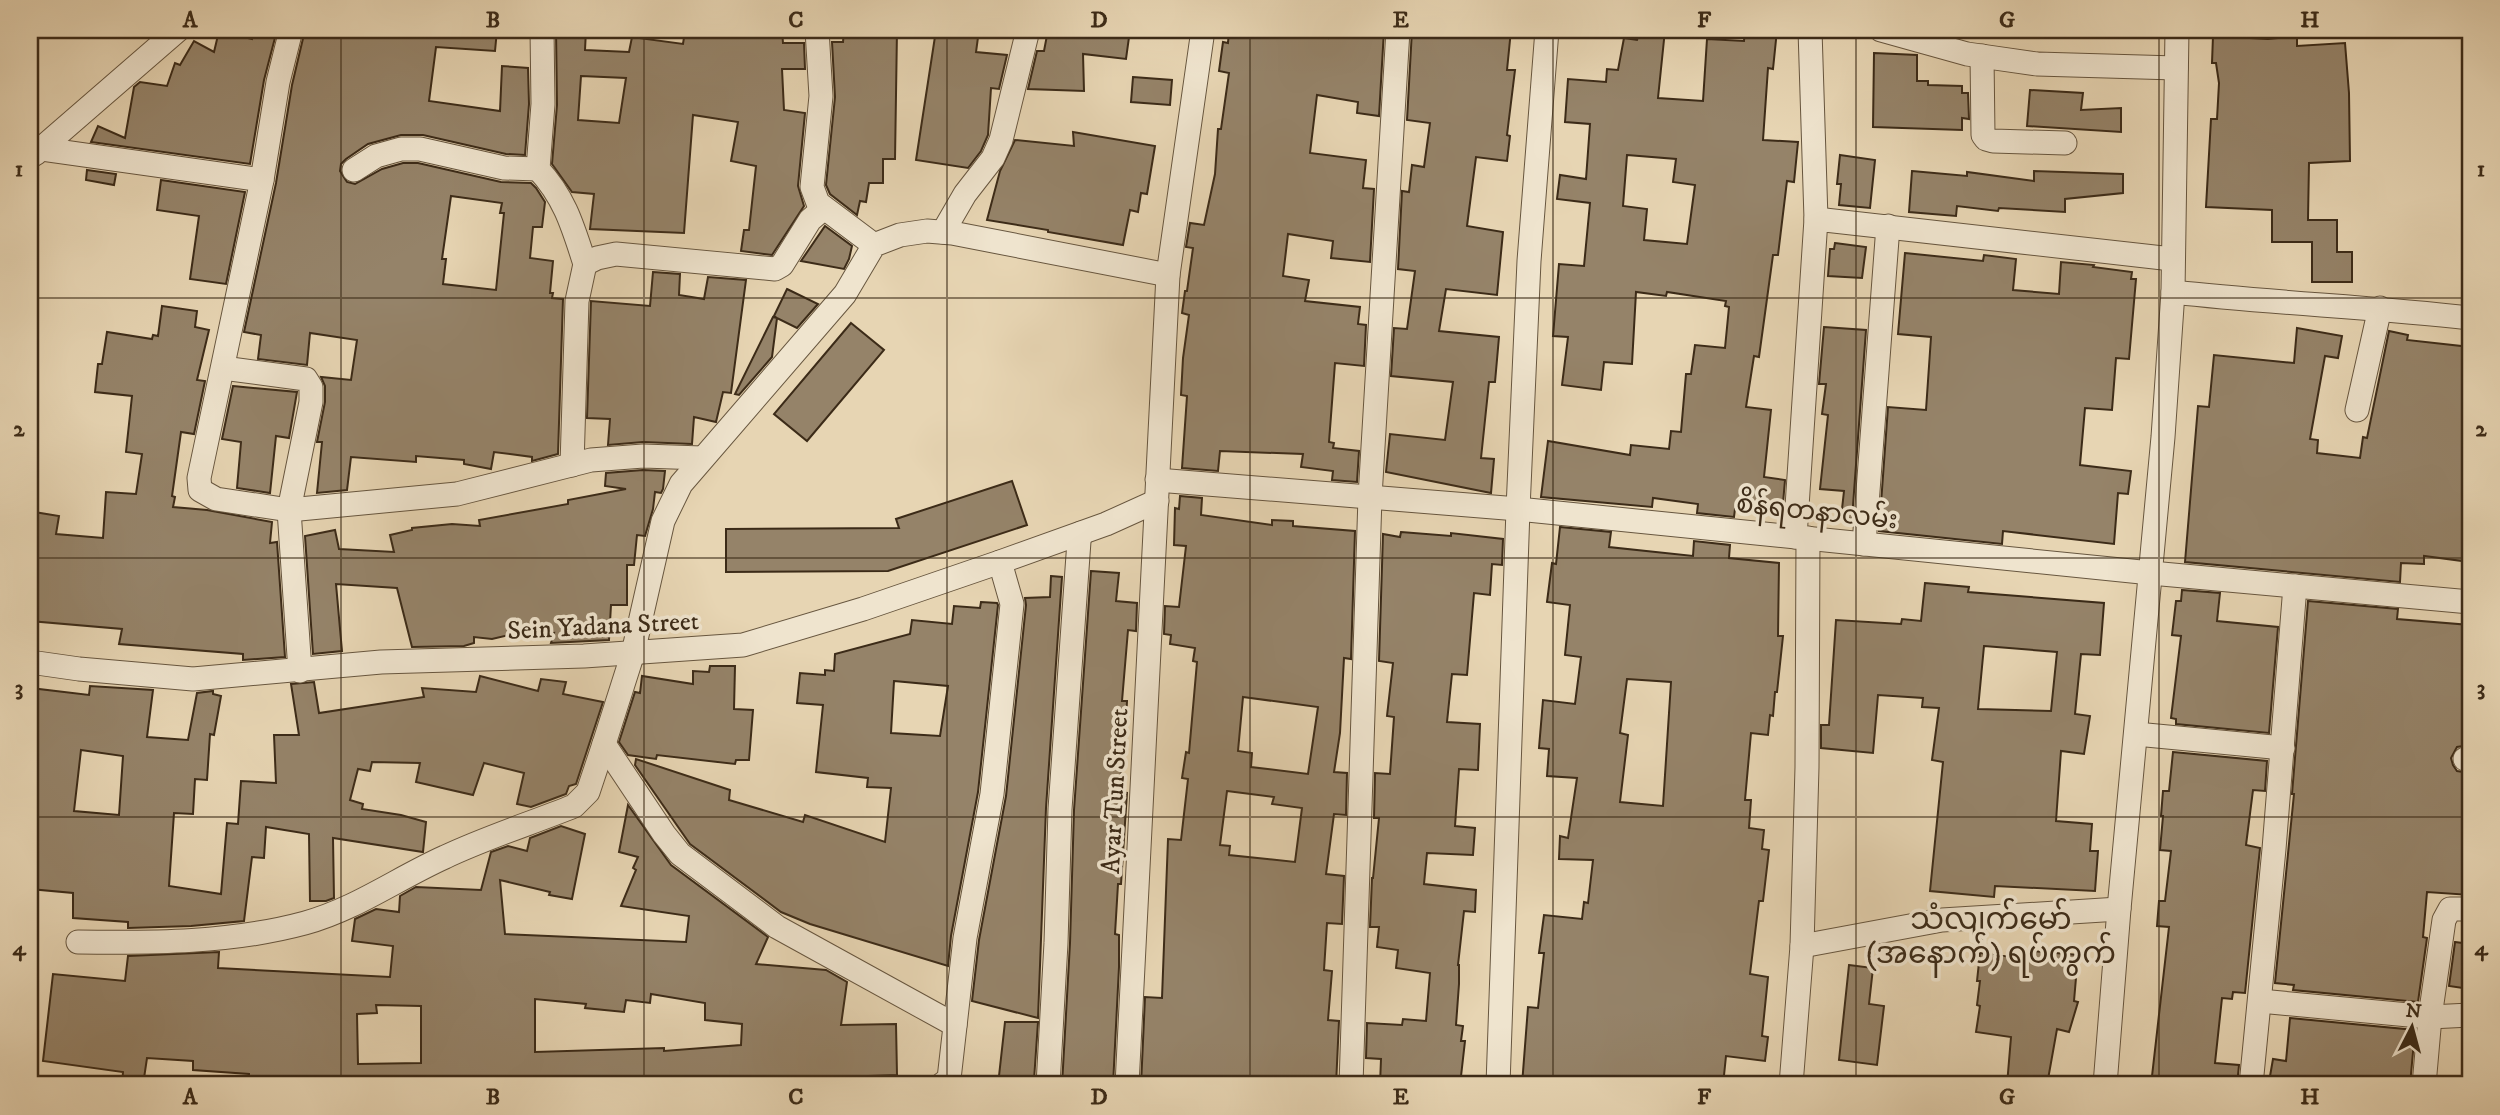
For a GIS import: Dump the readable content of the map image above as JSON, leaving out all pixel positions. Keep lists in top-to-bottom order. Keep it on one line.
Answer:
{"streets":{"street":["စိန်ရတနာလမ်း","Sein Yadana Street","Ayar Tun Street"]},"crossings":[["စိန်ရတနာလမ်း","Sein Yadana Street"],["စိန်ရတနာလမ်း","Ayar Tun Street"],["Sein Yadana Street","Ayar Tun Street"]],"districts":["သံလျက်မော် (အနောက်) ရပ်ကွက်"],"north":"top","grid":{"columns":["A","B","C","D","E","F","G","H"],"rows":["1","2","3","4"]}}
